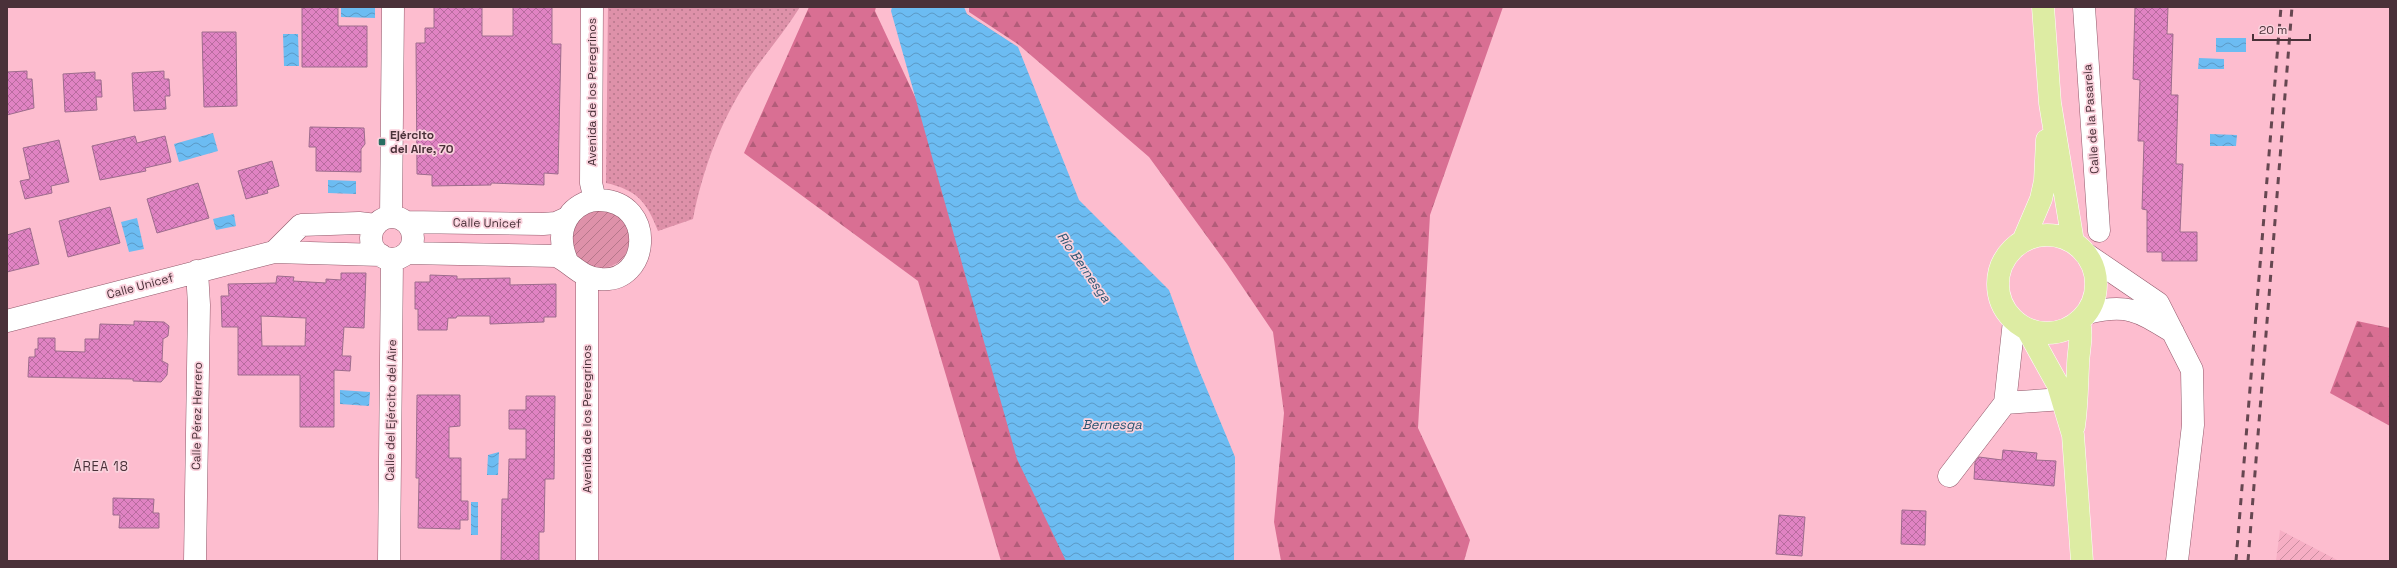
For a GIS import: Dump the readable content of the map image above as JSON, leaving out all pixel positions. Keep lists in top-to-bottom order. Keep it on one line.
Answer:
{"streets":{"street":["Avenida de los Peregrinos","Calle de la Pasarela","Calle Unicef","Calle del Ejército del Aire","Calle Pérez Herrero"]},"crossings":[["Avenida de los Peregrinos","Calle Unicef"],["Calle Unicef","Calle del Ejército del Aire"],["Calle Unicef","Calle Pérez Herrero"]],"districts":["ÁREA 18"],"water":["Río Bernesga","Bernesga"],"places":{"transit":["Ejército del Aire, 70"]},"scale_bar":"20 m"}
